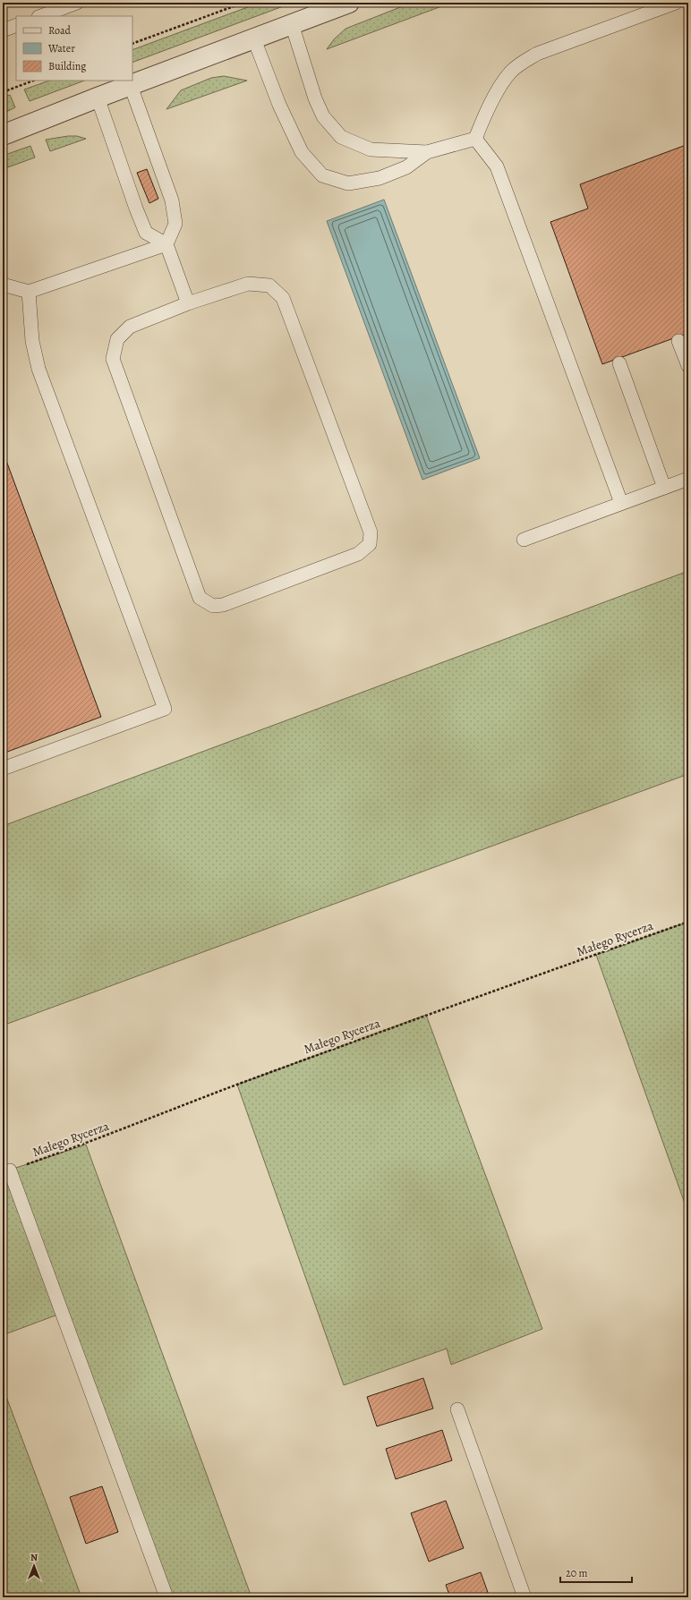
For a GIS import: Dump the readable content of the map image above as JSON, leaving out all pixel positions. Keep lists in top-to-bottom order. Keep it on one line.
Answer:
{"streets":{"path":["Małego Rycerza"]},"legend":["Road","Water","Building"],"scale_bar":"20 m","north":"top"}
